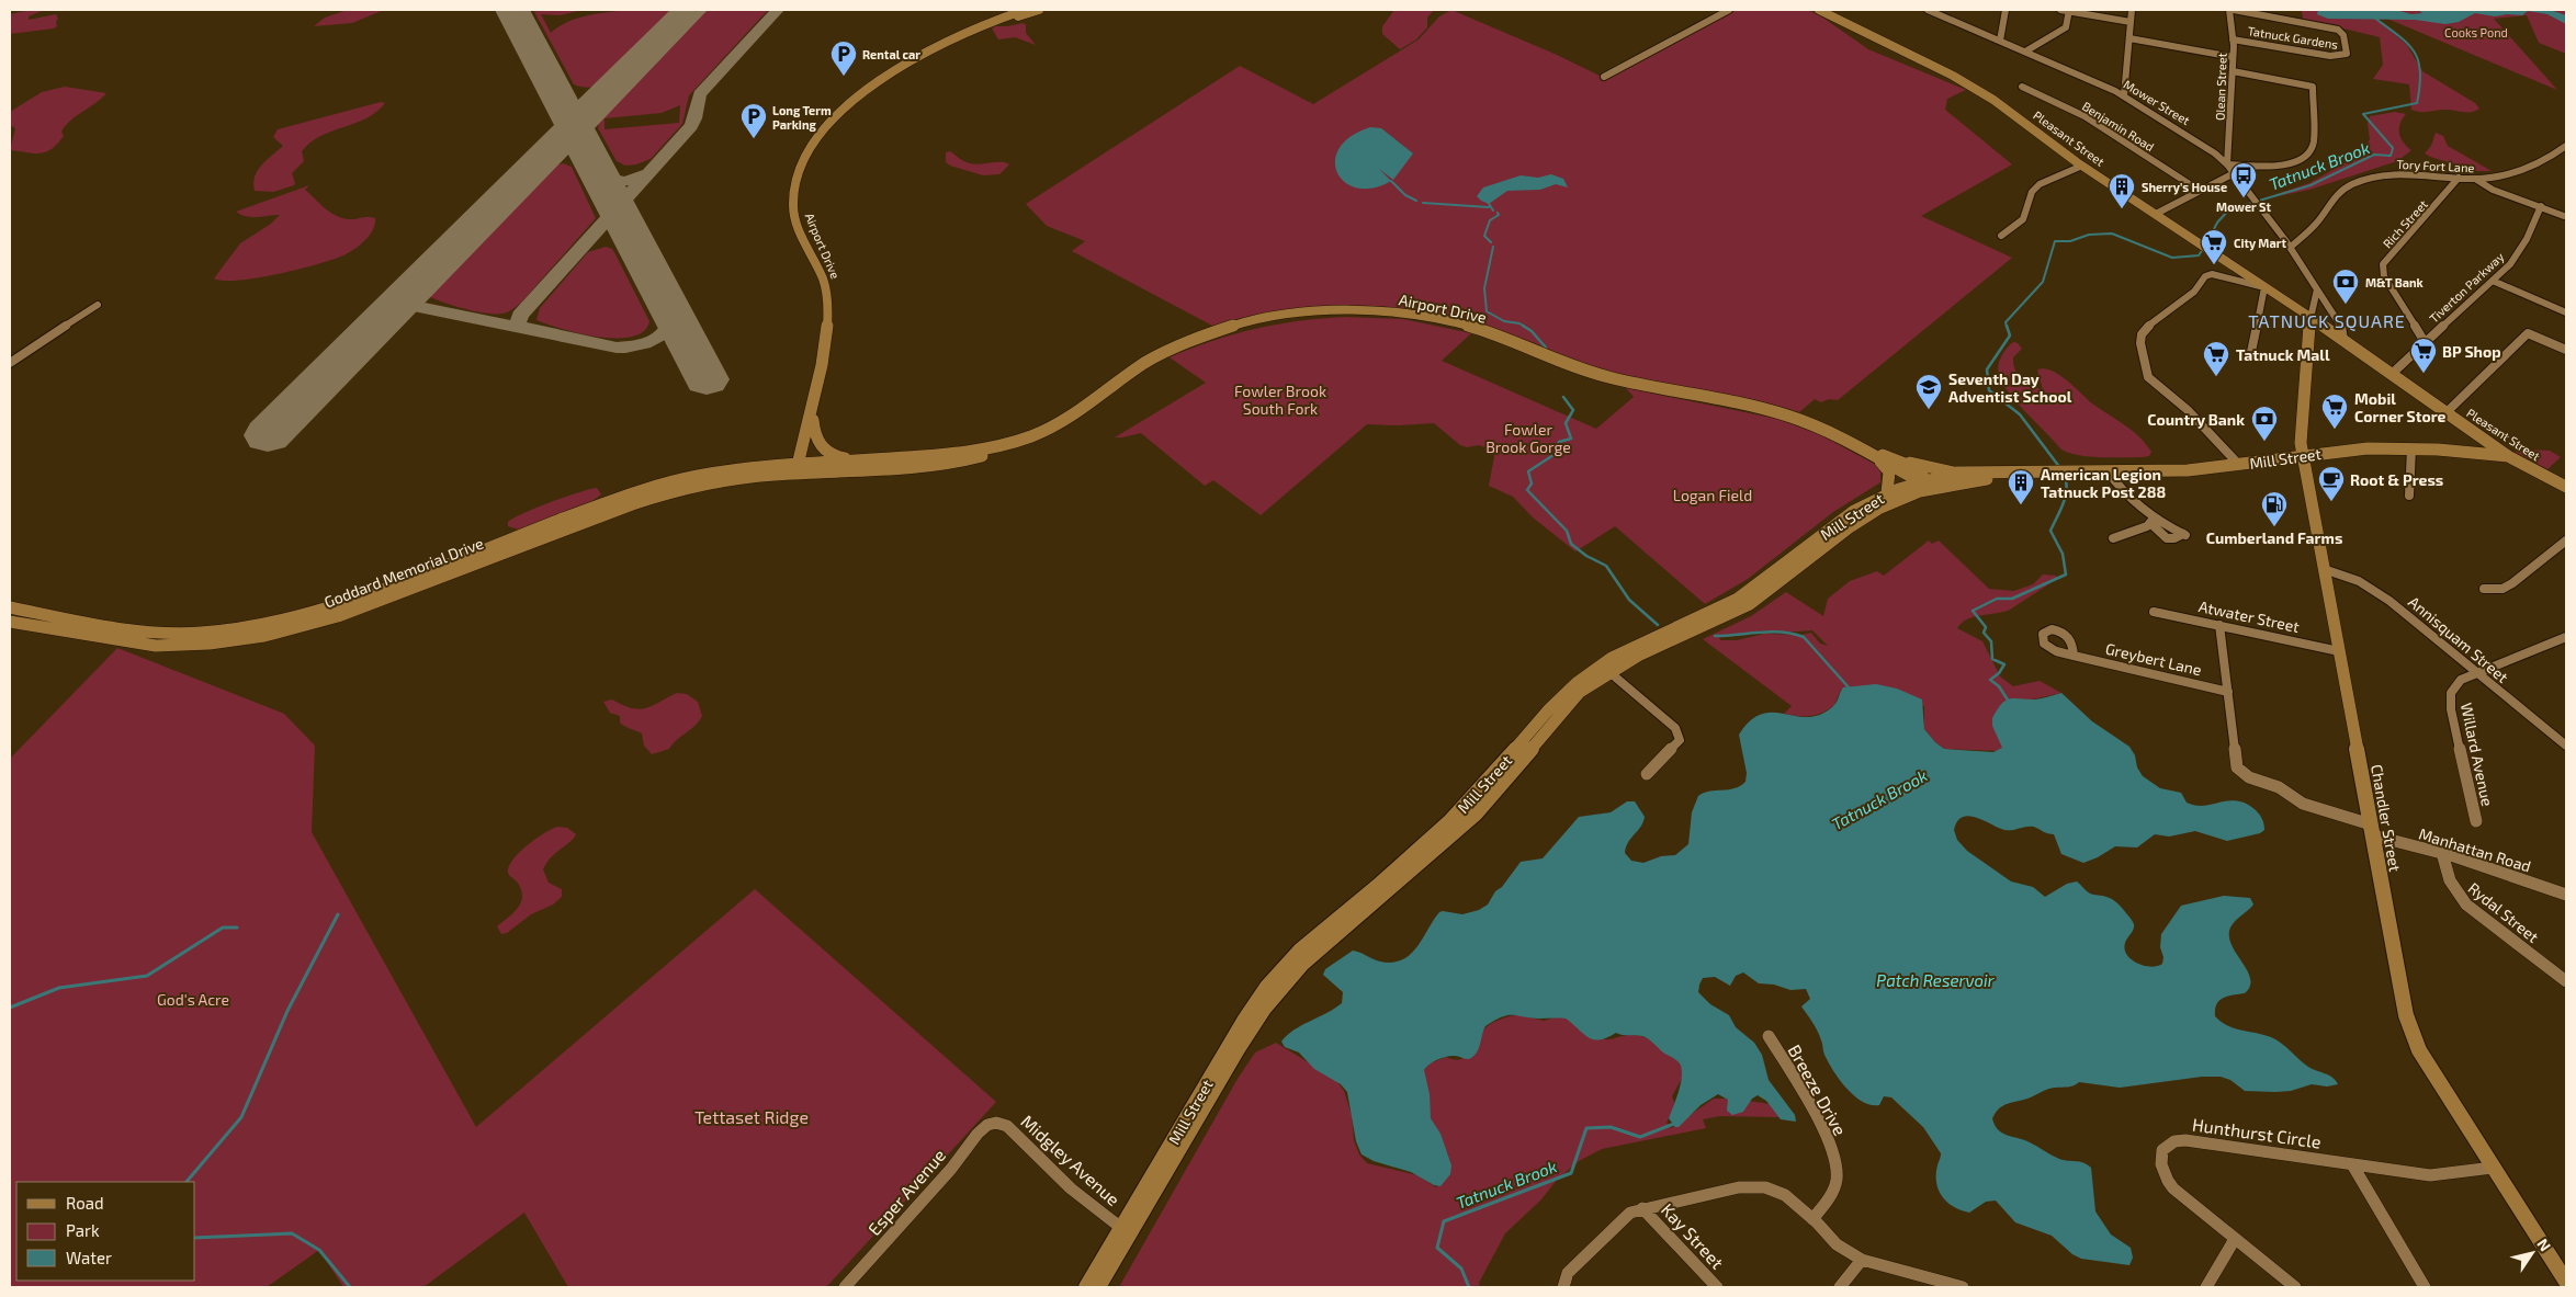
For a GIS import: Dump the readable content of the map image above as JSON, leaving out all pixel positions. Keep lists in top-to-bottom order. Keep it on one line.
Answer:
{"streets":{"main road":["Pleasant Street","Airport Drive","Mill Street","Goddard Memorial Drive","Chandler Street"],"street":["Tatnuck Gardens","Olean Street","Mower Street","Benjamin Road","Tory Fort Lane","Rich Street","Tiverton Parkway","Atwater Street","Annisquam Street","Greybert Lane","Willard Avenue","Manhattan Road","Rydal Street","Breeze Drive","Hunthurst Circle","Midgley Avenue","Esper Avenue","Kay Street"]},"crossings":[["Tatnuck Gardens","Olean Street"],["Olean Street","Mower Street"],["Mower Street","Pleasant Street"],["Mower Street","Tory Fort Lane"],["Pleasant Street","Tiverton Parkway"],["Pleasant Street","Mill Street"],["Pleasant Street","Chandler Street"],["Tory Fort Lane","Rich Street"],["Rich Street","Tiverton Parkway"],["Airport Drive","Mill Street"],["Airport Drive","Goddard Memorial Drive"],["Mill Street","Chandler Street"],["Mill Street","Midgley Avenue"],["Atwater Street","Chandler Street"],["Annisquam Street","Willard Avenue"],["Annisquam Street","Chandler Street"],["Greybert Lane","Manhattan Road"],["Chandler Street","Manhattan Road"],["Chandler Street","Hunthurst Circle"],["Manhattan Road","Rydal Street"],["Midgley Avenue","Esper Avenue"]],"districts":["TATNUCK SQUARE"],"water":["Tatnuck Brook","Patch Reservoir"],"parks":["Cooks Pond","Fowler Brook South Fork","Fowler Brook Gorge","Logan Field","God's Acre","Tettaset Ridge"],"places":{"parking":["Rental car","Long Term Parking"],"bus stop":["Mower St"],"building":["Sherry's House","American Legion Tatnuck Post 288"],"supermarket":["City Mart","BP Shop","Tatnuck Mall","Mobil Corner Store"],"bank":["M&T Bank","Country Bank"],"school or university":["Seventh Day Adventist School"],"cafe":["Root & Press"],"fuel station":["Cumberland Farms"]},"legend":["Road","Park","Water"],"north":"top right"}
